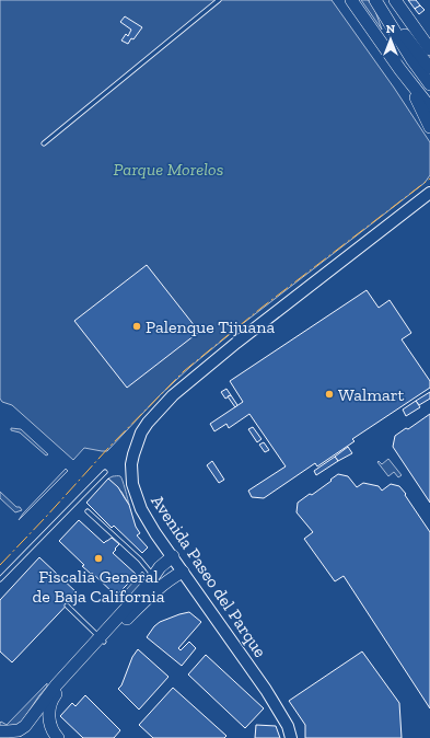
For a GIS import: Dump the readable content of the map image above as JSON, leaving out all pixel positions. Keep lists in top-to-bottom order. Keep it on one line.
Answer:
{"streets":{"main road":["Avenida Paseo del Parque"]},"parks":["Parque Morelos"],"places":["Palenque Tijuana","Walmart","Fiscalia General de Baja California"],"north":"top"}
